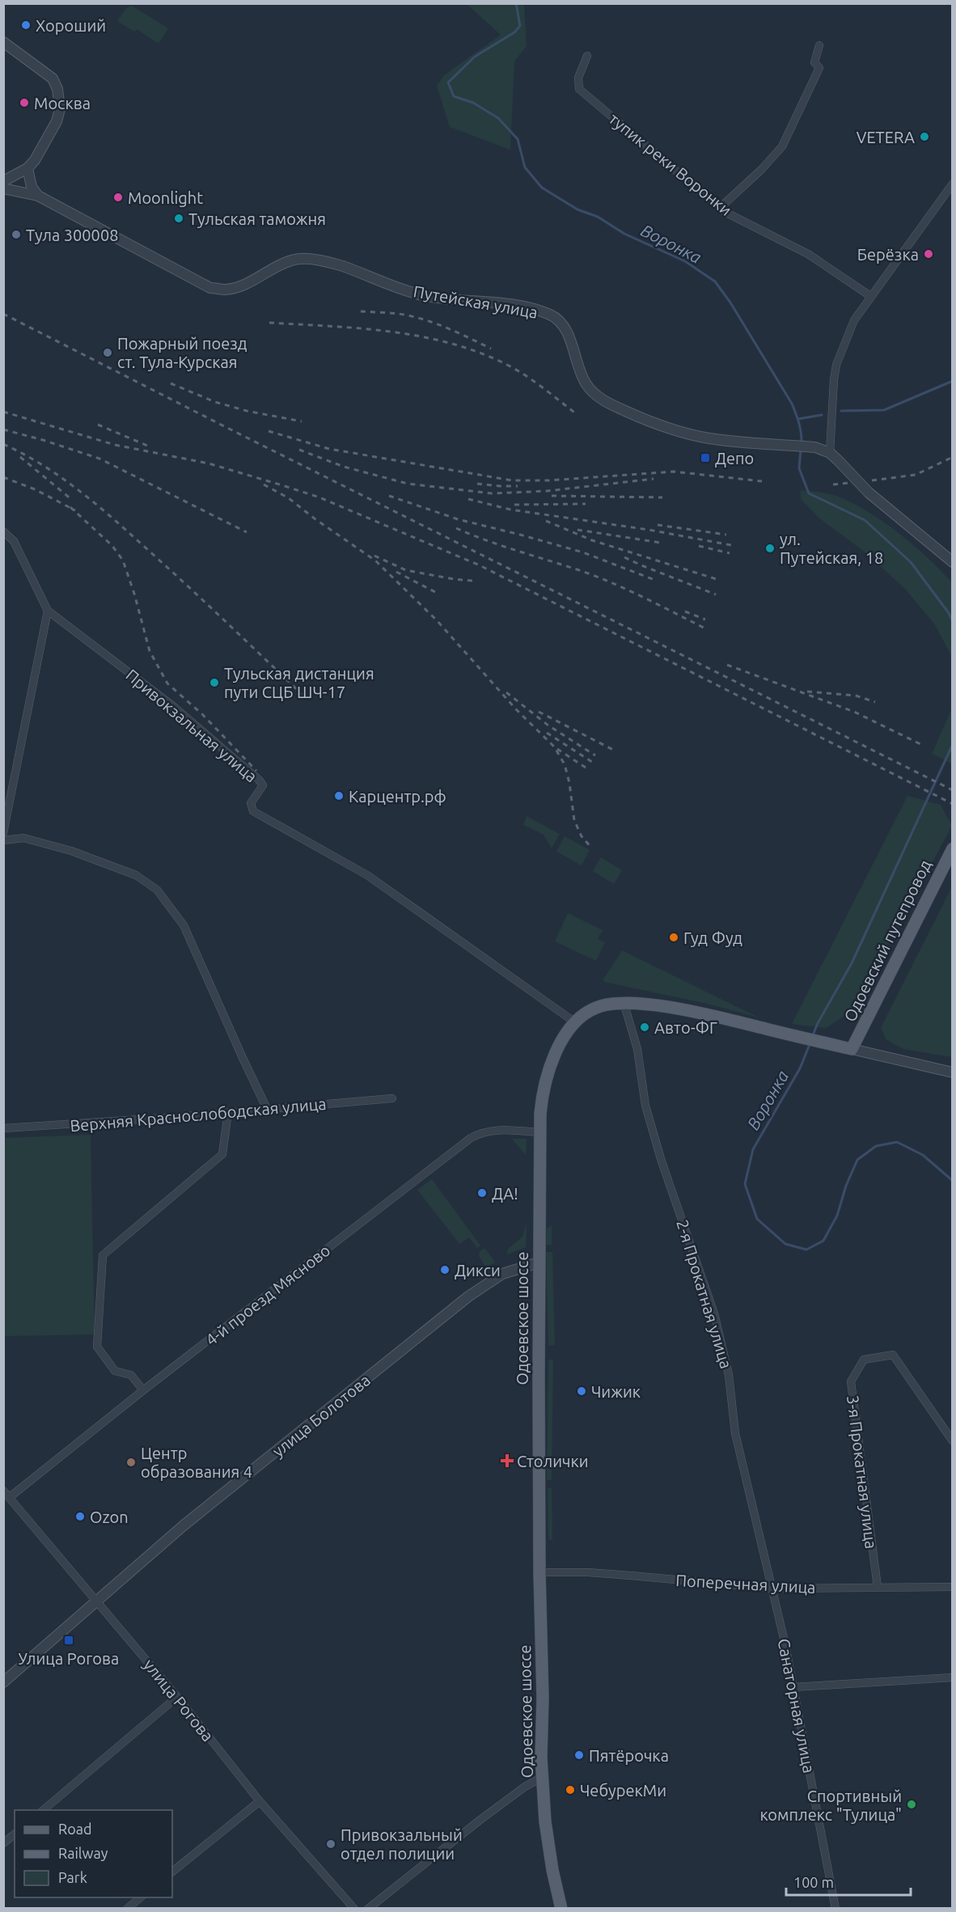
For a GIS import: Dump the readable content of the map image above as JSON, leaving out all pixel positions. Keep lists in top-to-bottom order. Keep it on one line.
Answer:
{"streets":{"main road":["Одоевский путепровод","Одоевское шоссе"],"street":["тупик реки Воронки","Путейская улица","Привокзальная улица","Верхняя Краснослободская улица","2-я Прокатная улица","4-й проезд Мясново","улица Болотова","3-я Прокатная улица","Поперечная улица","улица Рогова","Санаторная улица"]},"crossings":[["Привокзальная улица","Одоевское шоссе"],["Одоевский путепровод","Одоевское шоссе"],["2-я Прокатная улица","Одоевское шоссе"],["2-я Прокатная улица","Поперечная улица"],["2-я Прокатная улица","Санаторная улица"],["4-й проезд Мясново","Одоевское шоссе"],["4-й проезд Мясново","улица Рогова"],["Одоевское шоссе","улица Болотова"],["Одоевское шоссе","Поперечная улица"],["улица Болотова","улица Рогова"],["3-я Прокатная улица","Поперечная улица"],["Поперечная улица","Санаторная улица"]],"water":["Воронка"],"places":{"other":["Хороший","Москва","VETERA","Moonlight","Тульская таможня","Тула 300008","Берёзка","Пожарный поезд ст. Тула-Курская","ул. Путейская, 18","Тульская дистанция пути СЦБ ШЧ-17","Карцентр.рф","Гуд Фуд","Авто-ФГ","ДА!","Дикси","Чижик","Центр образования 4","Ozon","Пятёрочка","ЧебурекМи","Спортивный комплекс \"Тулица\"","Привокзальный отдел полиции"],"transit":["Депо","Улица Рогова"],"health":["Столички"]},"legend":["Road","Railway","Park"],"scale_bar":"100 m"}
